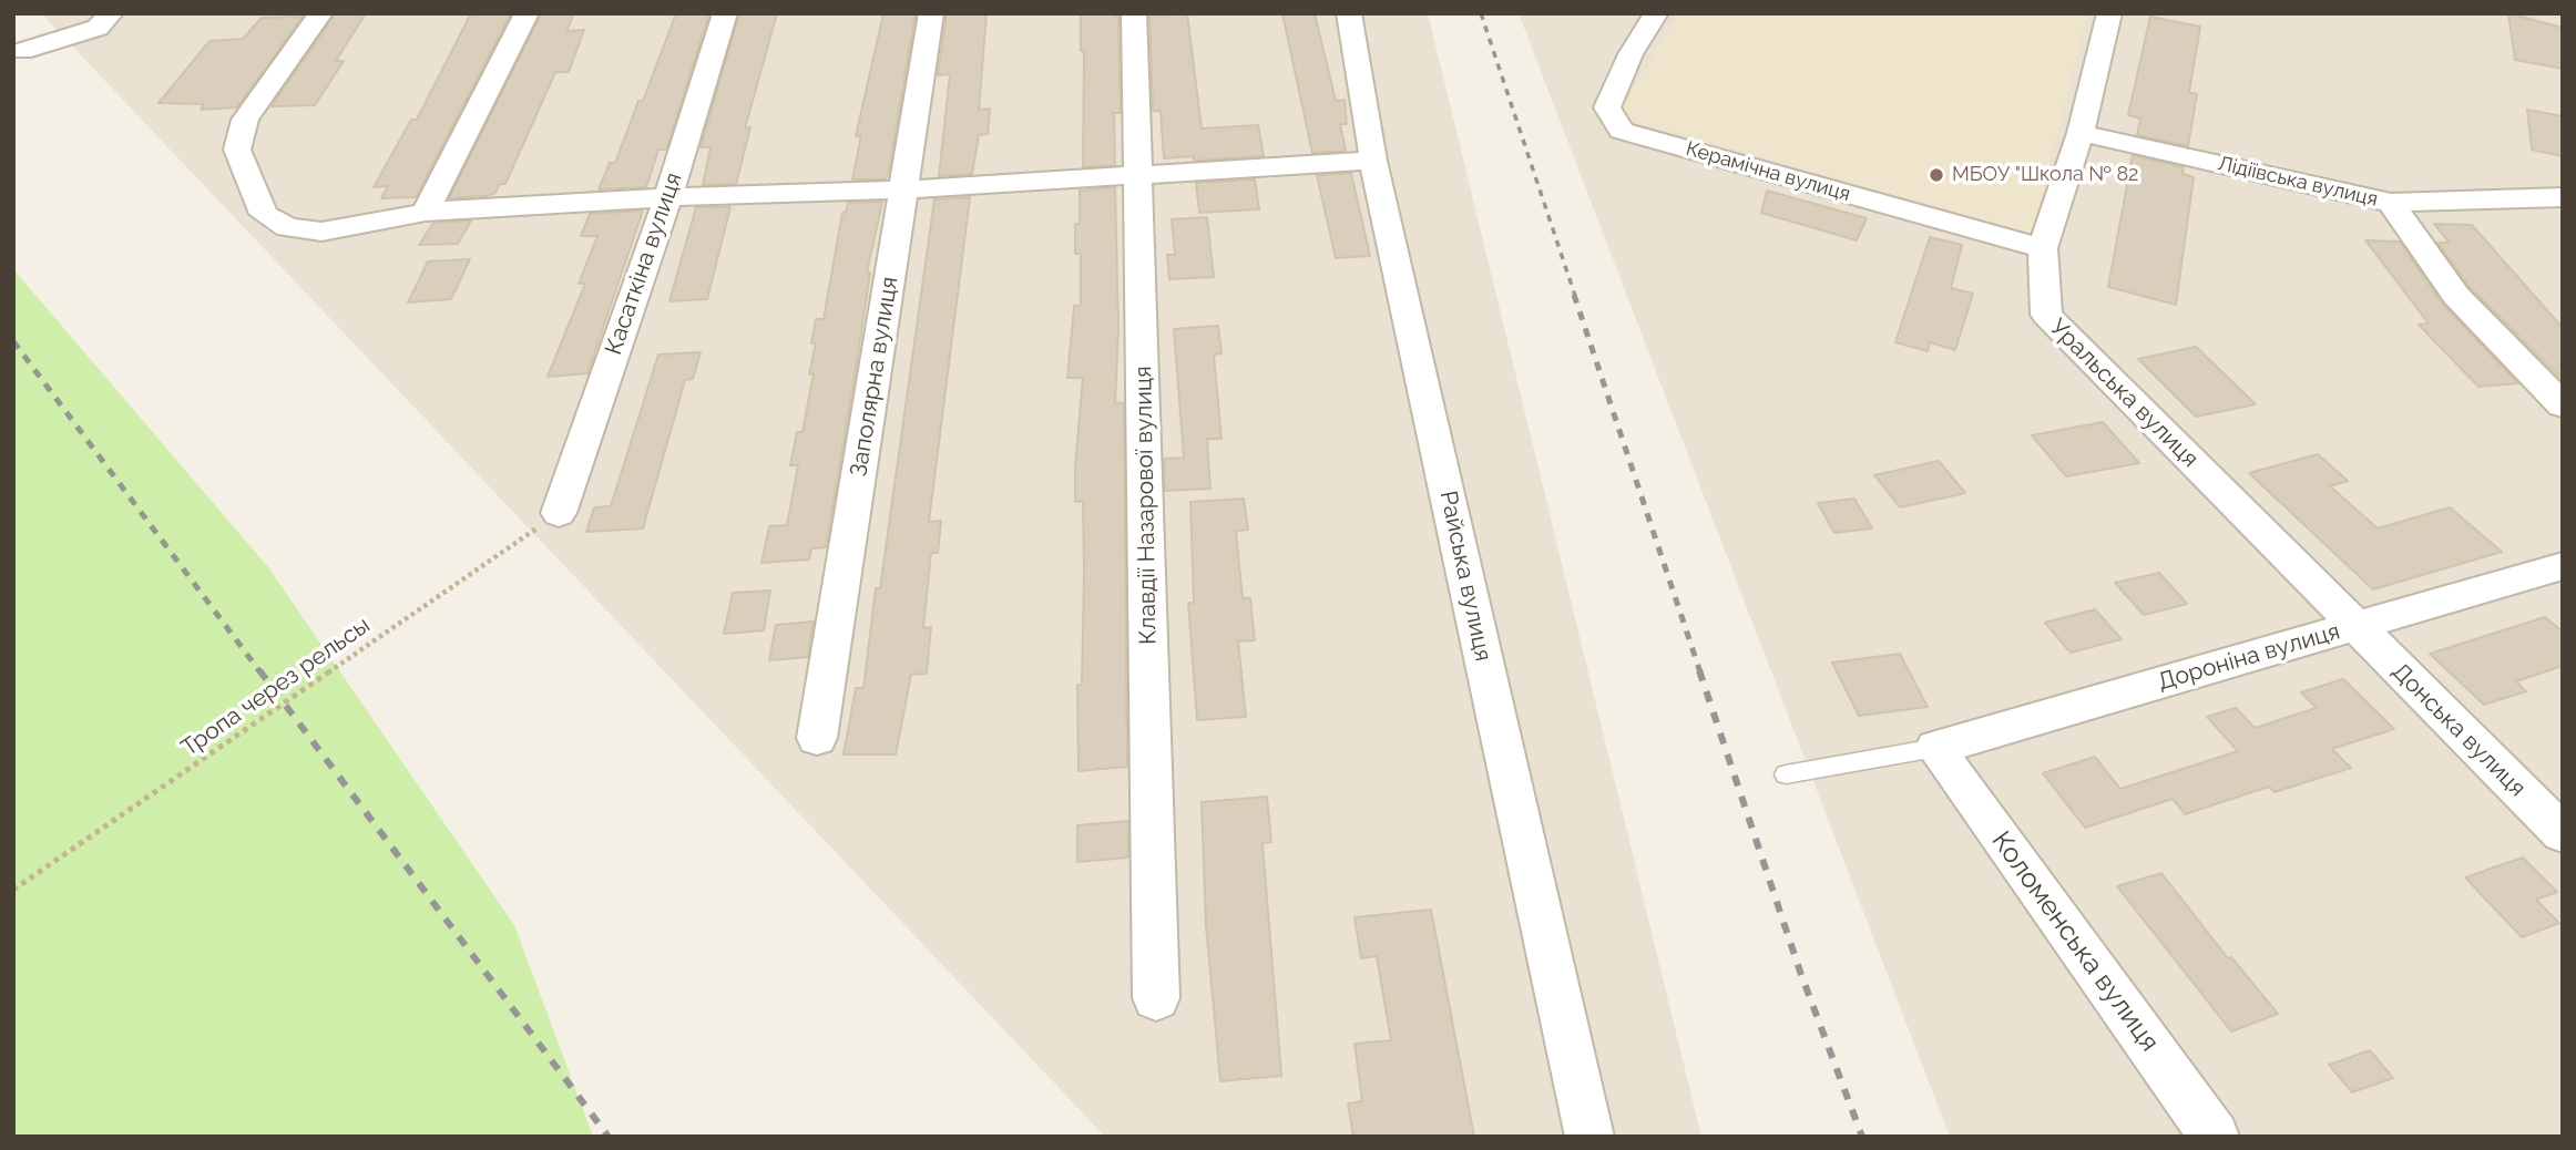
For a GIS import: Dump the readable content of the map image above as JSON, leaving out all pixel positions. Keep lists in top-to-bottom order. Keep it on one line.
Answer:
{"streets":{"street":["Керамічна вулиця","Лідіївська вулиця","Касаткіна вулиця","Заполярна вулиця","Уральська вулиця","Клавдії Назарової вулиця","Райська вулиця","Дороніна вулиця","Донська вулиця","Коломенська вулиця"],"path":["Тропа через рельсы"]},"crossings":[["Керамічна вулиця","Уральська вулиця"],["Лідіївська вулиця","Уральська вулиця"],["Касаткіна вулиця","Тропа через рельсы"],["Уральська вулиця","Дороніна вулиця"],["Уральська вулиця","Донська вулиця"],["Дороніна вулиця","Донська вулиця"],["Дороніна вулиця","Коломенська вулиця"]],"places":["МБОУ \"Школа № 82"]}
